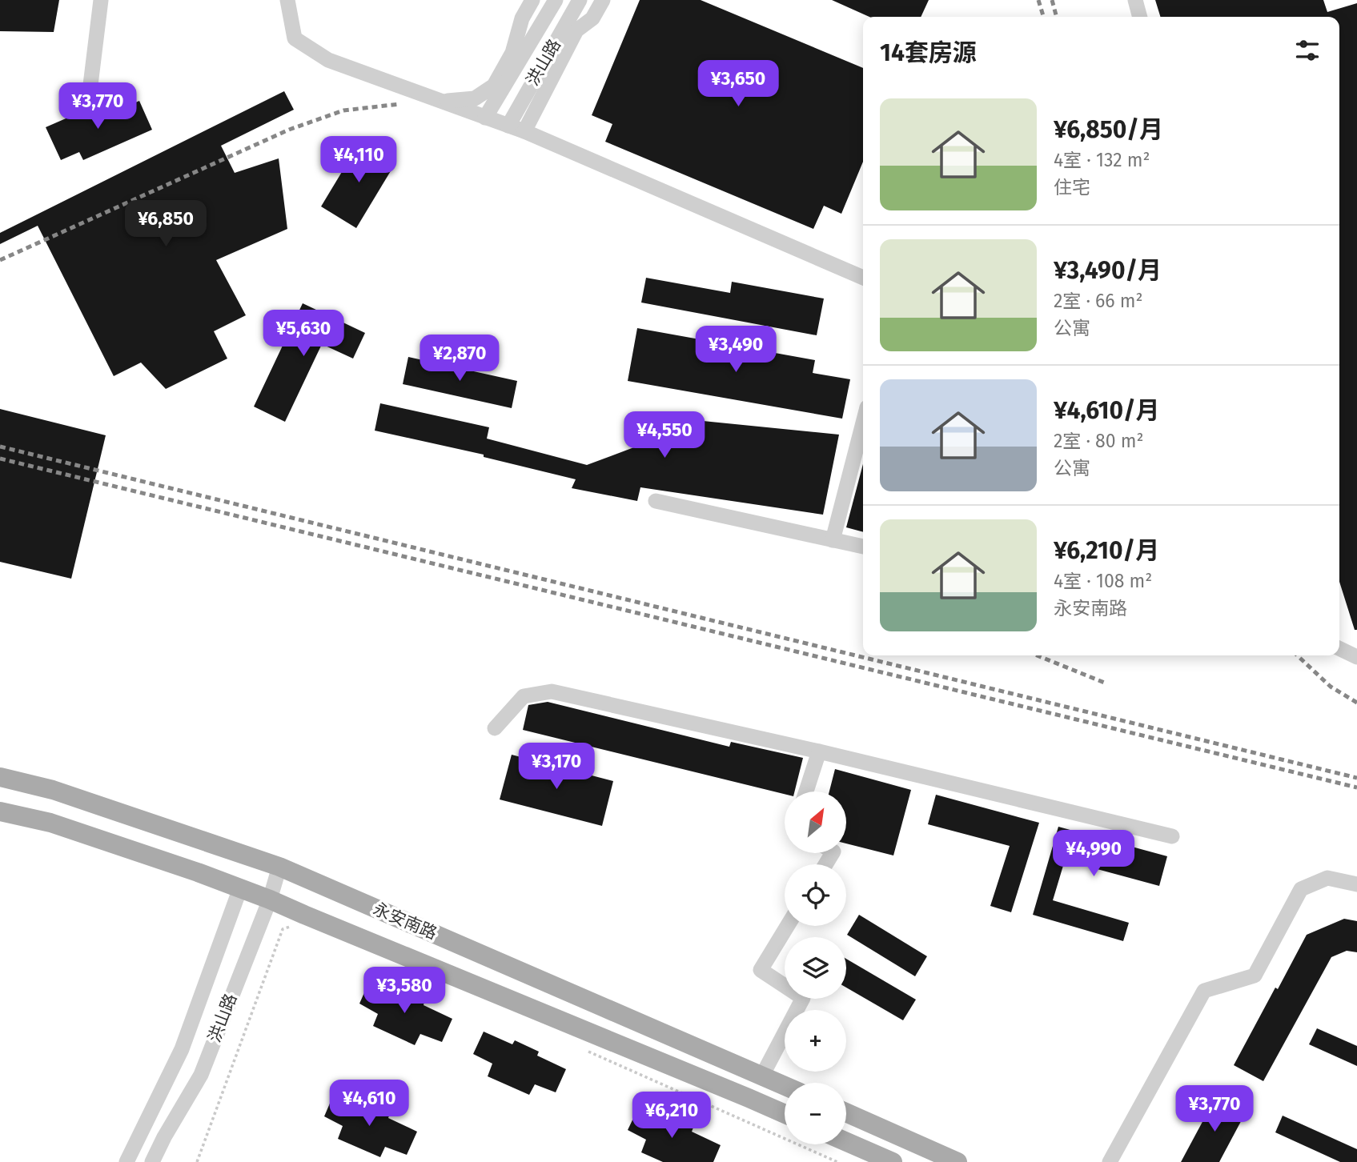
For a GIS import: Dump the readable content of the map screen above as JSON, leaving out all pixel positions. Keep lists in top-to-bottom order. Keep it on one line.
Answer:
{"streets":{"main road":["永安南路"],"street":["洪山路"]},"crossings":[["洪山路","永安南路"]],"north":"top right","page":{"heading":"14套房源","price":["¥3,650","¥3,770","¥4,110","¥6,850","¥5,630","¥3,490","¥2,870","¥4,550","¥3,170","¥4,990","¥3,580","¥4,610","¥3,770","¥6,210"],"list":[{"name":"¥6,850/月","note":"4室 · 132 m² · 住宅"},{"name":"¥3,490/月","note":"2室 · 66 m² · 公寓"},{"name":"¥4,610/月","note":"2室 · 80 m² · 公寓"},{"name":"¥6,210/月","note":"4室 · 108 m² · 永安南路"}],"map_buttons":["+","−"]}}
